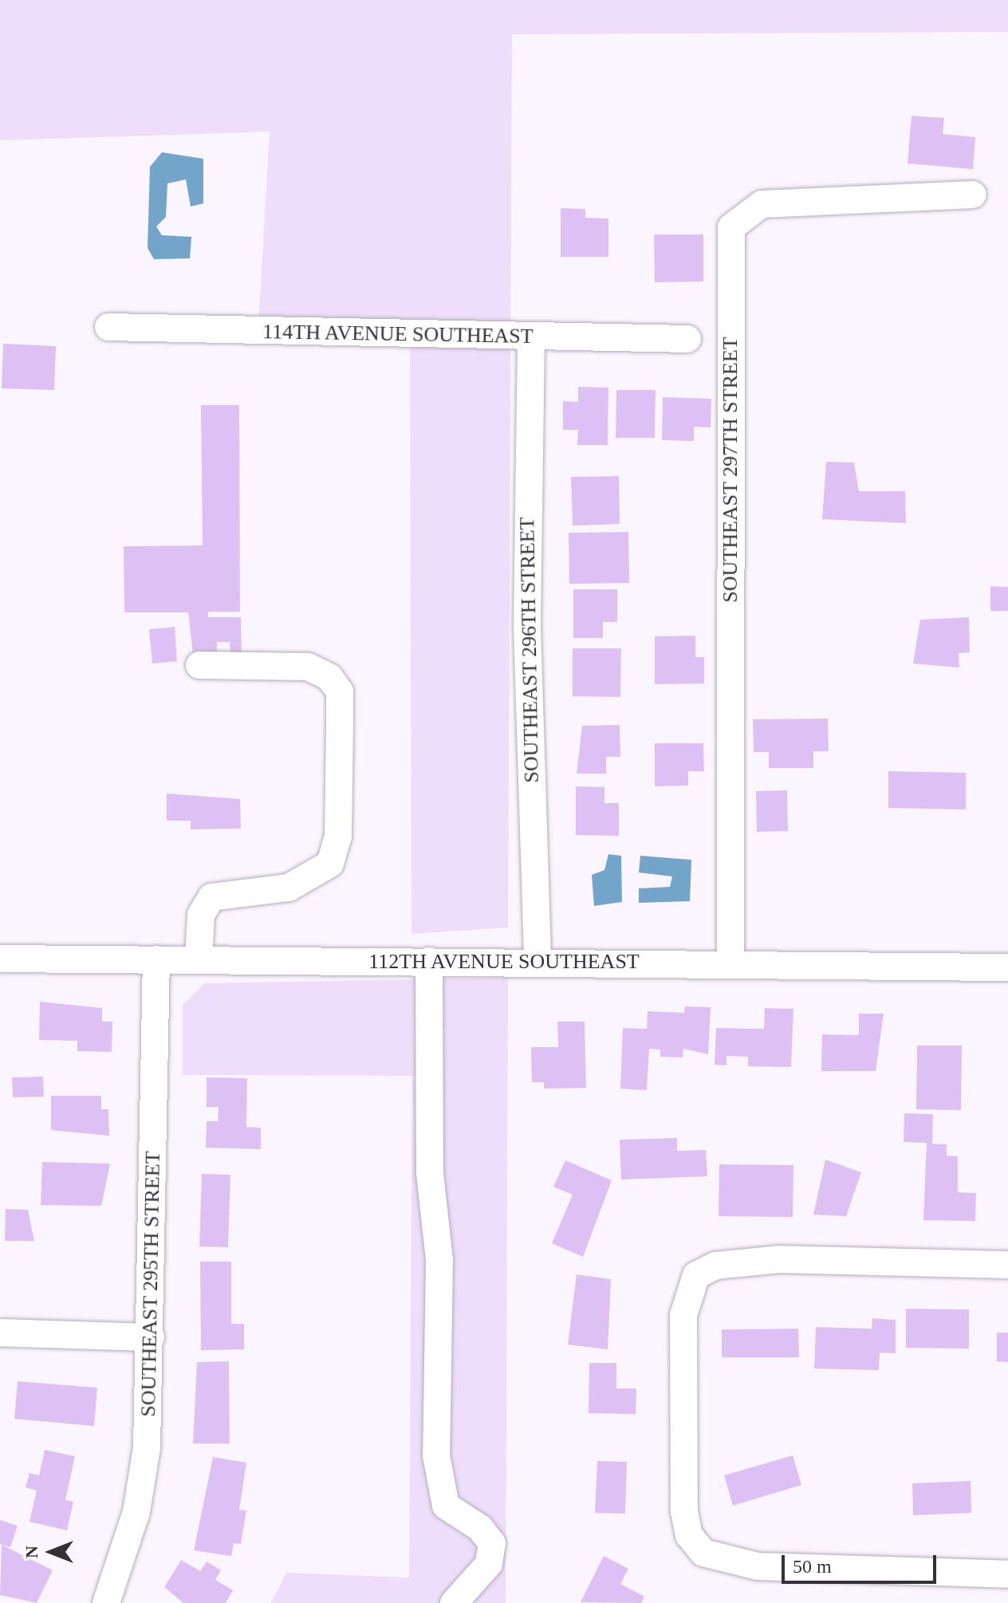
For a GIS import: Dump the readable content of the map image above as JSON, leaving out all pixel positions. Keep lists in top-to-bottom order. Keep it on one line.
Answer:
{"streets":{"street":["114TH AVENUE SOUTHEAST","SOUTHEAST 297TH STREET","SOUTHEAST 296TH STREET","112TH AVENUE SOUTHEAST","SOUTHEAST 295TH STREET"]},"crossings":[["114TH AVENUE SOUTHEAST","SOUTHEAST 296TH STREET"],["SOUTHEAST 297TH STREET","112TH AVENUE SOUTHEAST"],["SOUTHEAST 296TH STREET","112TH AVENUE SOUTHEAST"],["112TH AVENUE SOUTHEAST","SOUTHEAST 295TH STREET"]],"scale_bar":"50 m","north":"left"}
